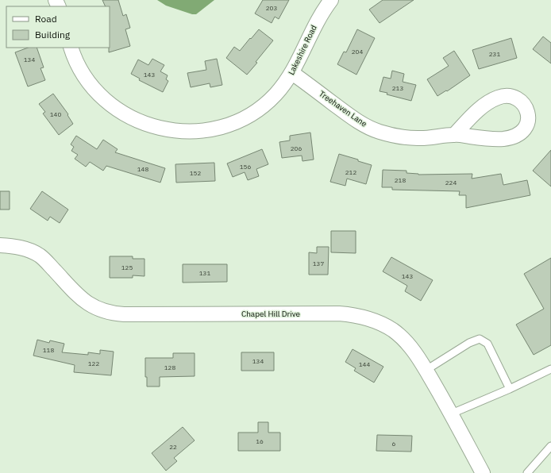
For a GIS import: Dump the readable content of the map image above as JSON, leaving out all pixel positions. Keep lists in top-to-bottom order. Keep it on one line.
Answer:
{"streets":{"street":["Lakeshire Road","Treehaven Lane","Chapel Hill Drive"]},"crossings":[["Lakeshire Road","Treehaven Lane"]],"house_numbers":["203","204","231","134","143","213","140","206","156","148","212","152","218","224","137","125","131","143","118","134","122","144","128","16","6","22"],"legend":["Road","Building"]}
